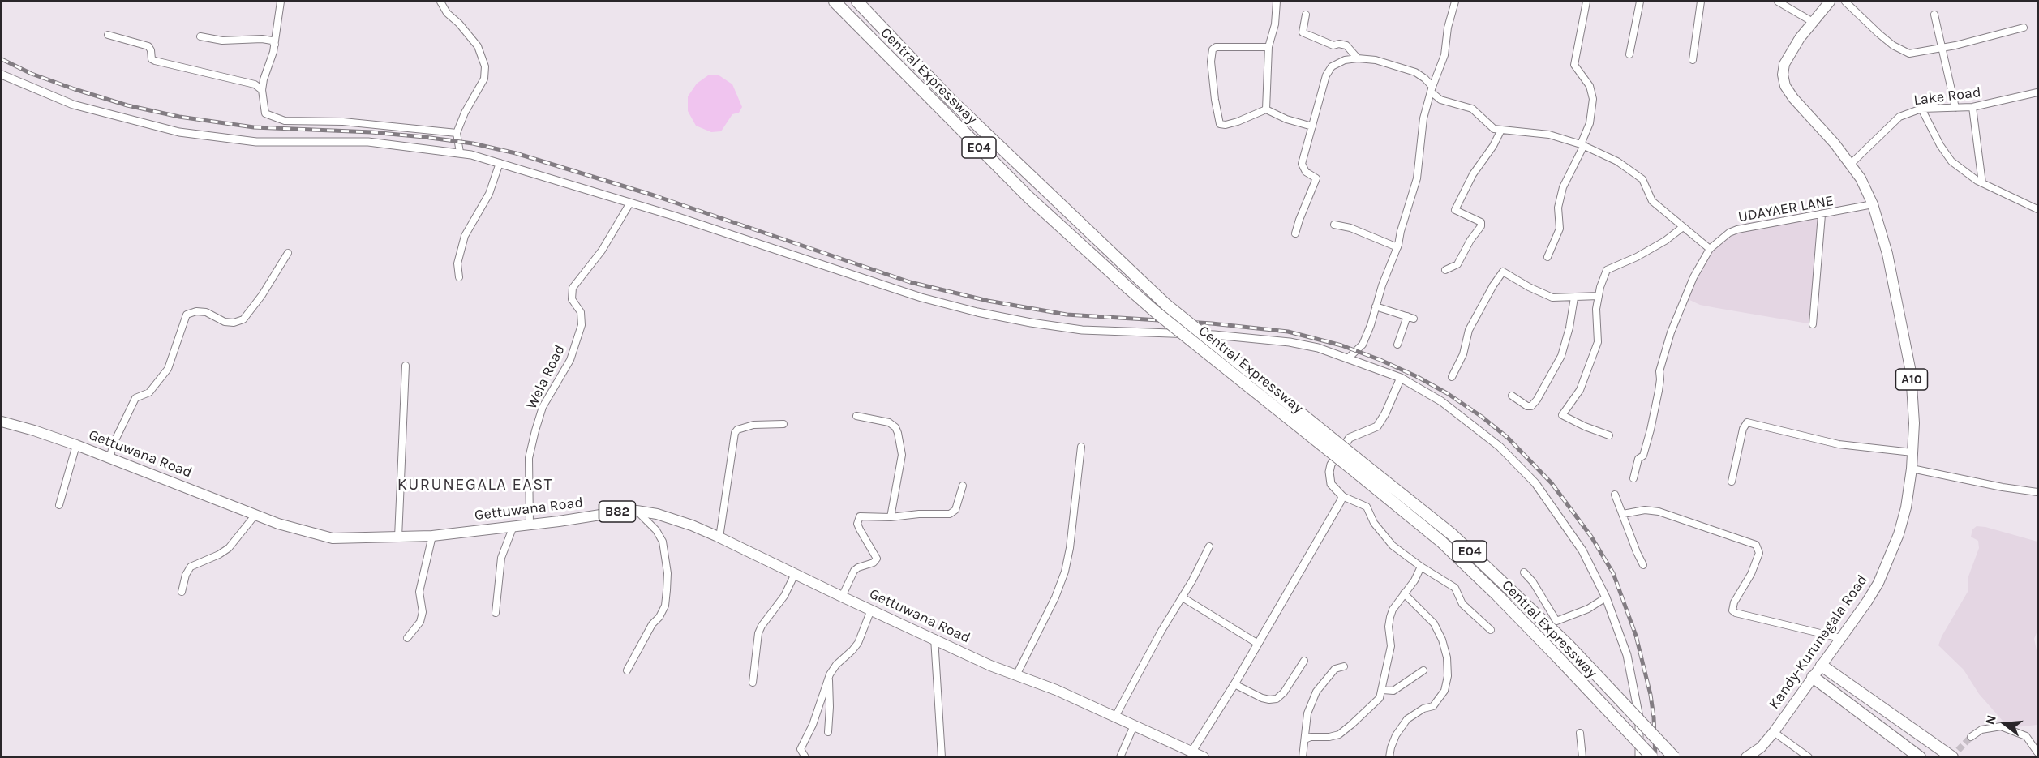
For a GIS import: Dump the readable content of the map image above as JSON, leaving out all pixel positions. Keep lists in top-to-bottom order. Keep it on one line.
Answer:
{"streets":{"highway":["Central Expressway","E04"],"main road":["A10","Gettuwana Road","B82","Kandy-Kurunegala Road"],"street":["Lake Road","UDAYAER LANE","Wela Road"]},"crossings":[["Lake Road","Kandy-Kurunegala Road"],["UDAYAER LANE","Kandy-Kurunegala Road"],["Wela Road","Gettuwana Road"]],"districts":["KURUNEGALA EAST"],"north":"left"}
